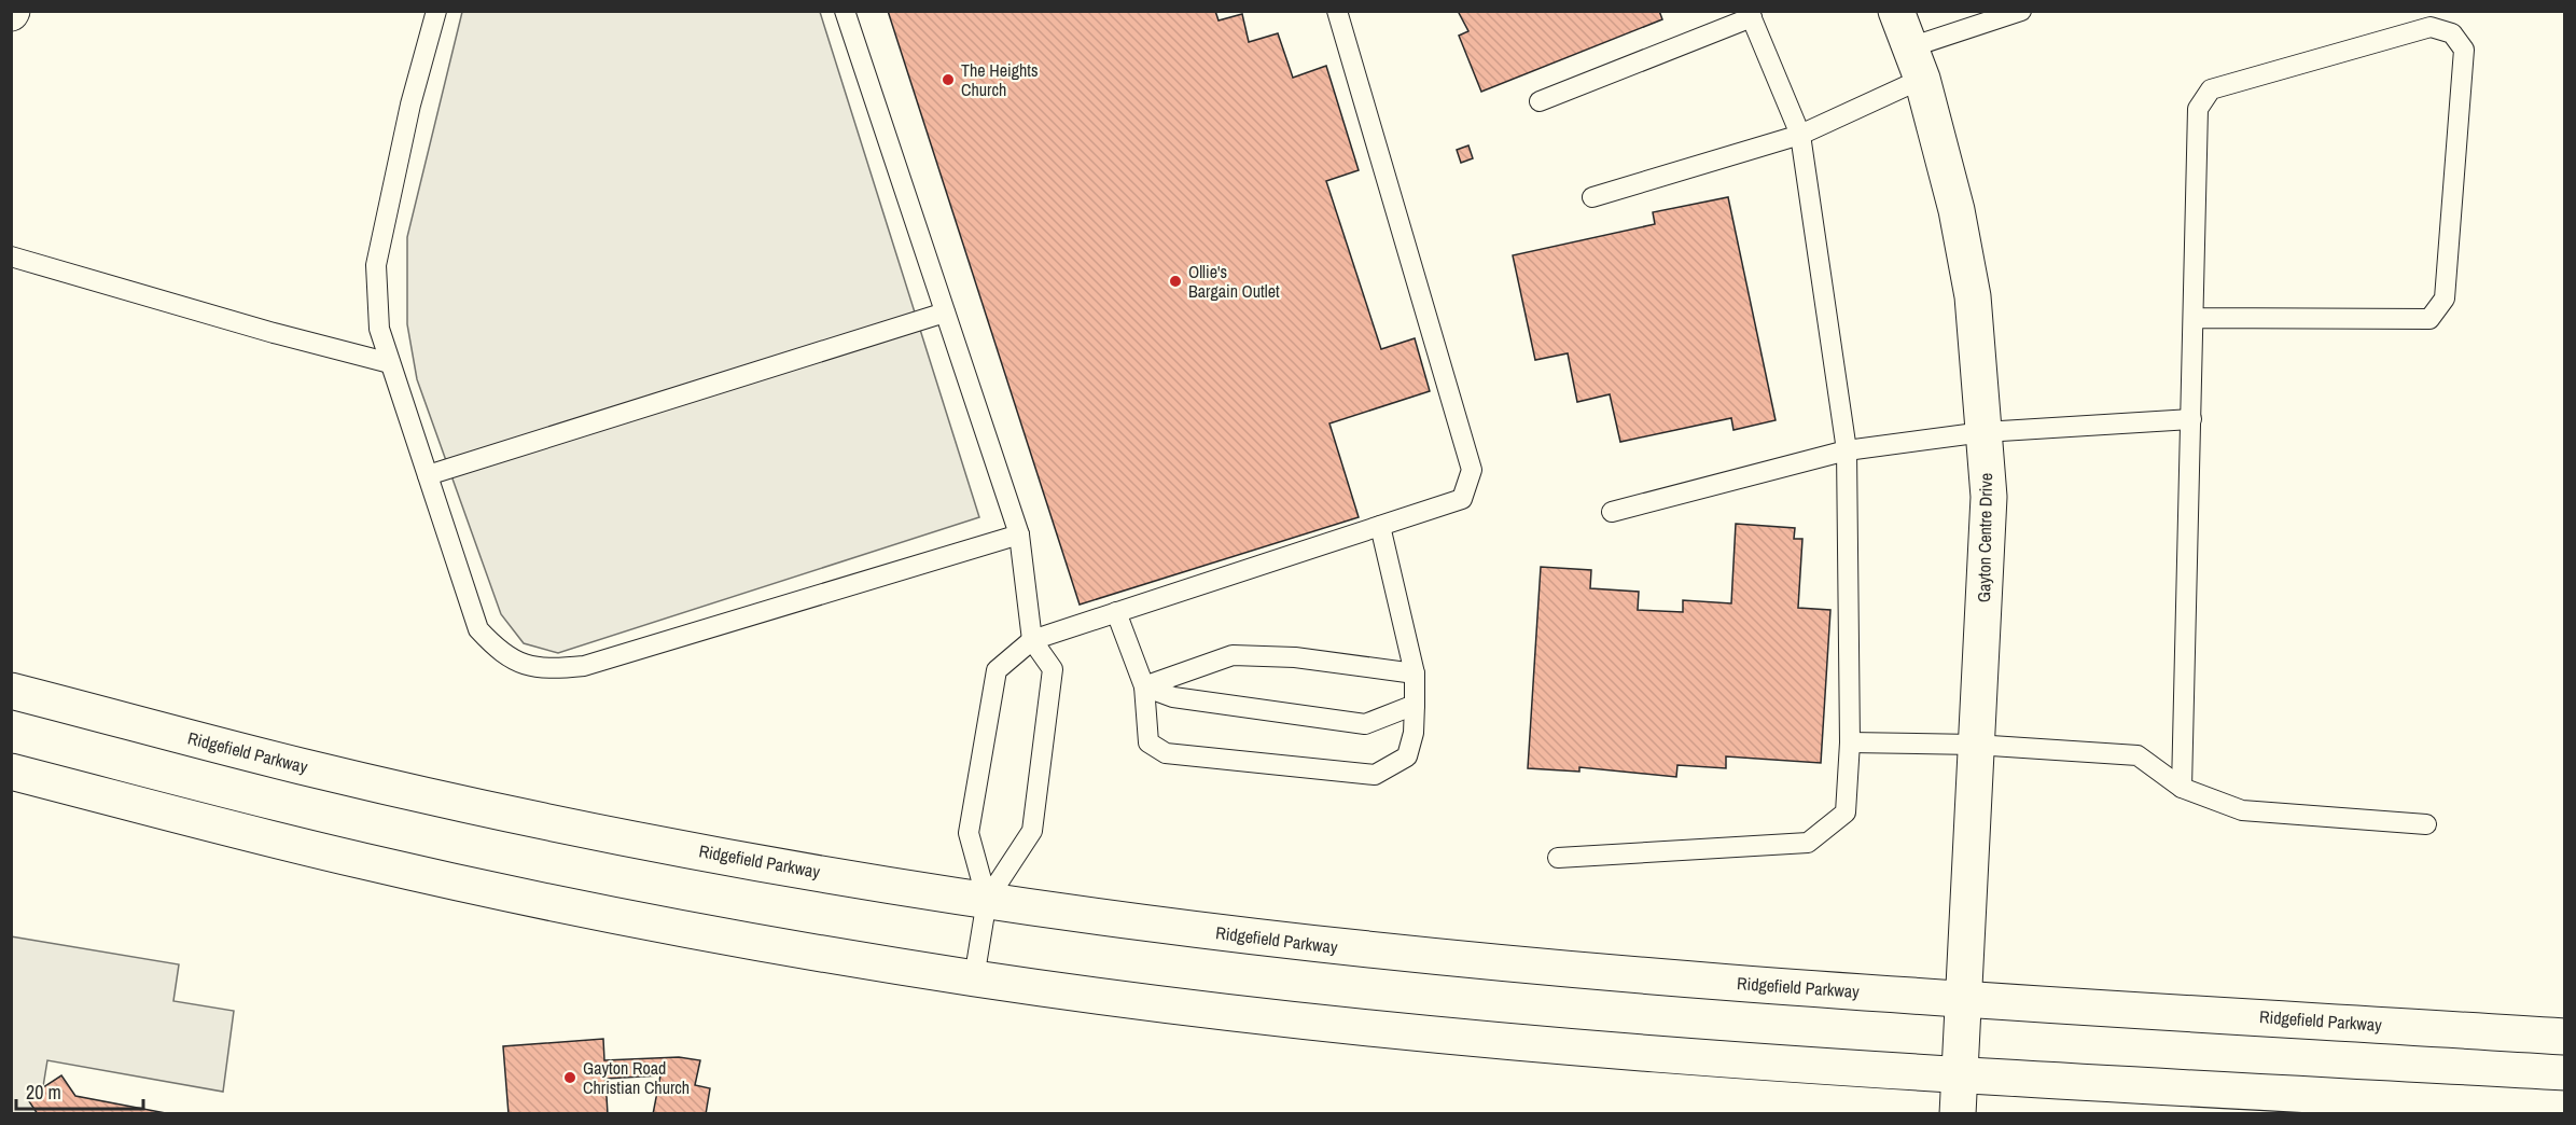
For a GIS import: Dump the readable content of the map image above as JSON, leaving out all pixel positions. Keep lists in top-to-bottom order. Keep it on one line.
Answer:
{"streets":{"main road":["Gayton Centre Drive","Ridgefield Parkway"]},"crossings":[["Gayton Centre Drive","Ridgefield Parkway"]],"places":["The Heights Church","Ollie's Bargain Outlet","Gayton Road Christian Church"],"scale_bar":"20 m"}
